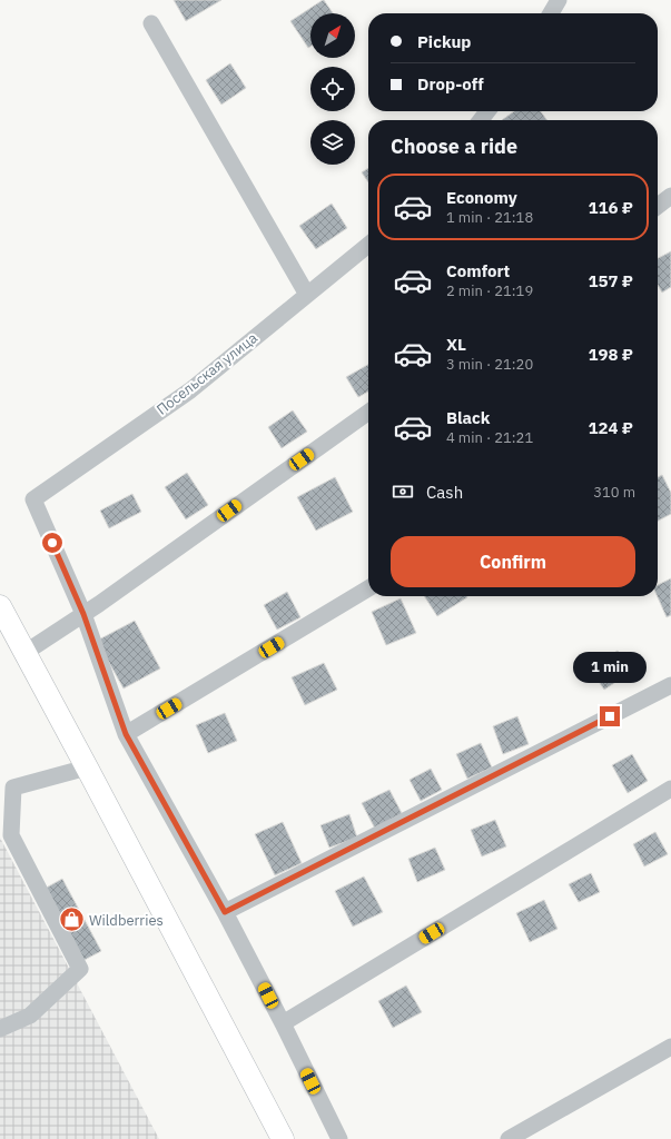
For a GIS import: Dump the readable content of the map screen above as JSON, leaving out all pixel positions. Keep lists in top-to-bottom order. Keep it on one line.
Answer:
{"streets":{"street":["Посельская улица"]},"places":{"shop":["Wildberries"]},"north":"top right","page":{"banner":["Pickup","Drop-off"],"heading":"Choose a ride","list":[{"name":"Economy","note":"1 min · 21:18","value":"116 ₽"},{"name":"Comfort","note":"2 min · 21:19","value":"157 ₽"},{"name":"XL","note":"3 min · 21:20","value":"198 ₽"},{"name":"Black","note":"4 min · 21:21","value":"124 ₽"}],"pay":["Cash","310 m"],"buttons":"Confirm","bubble":"1 min"}}
